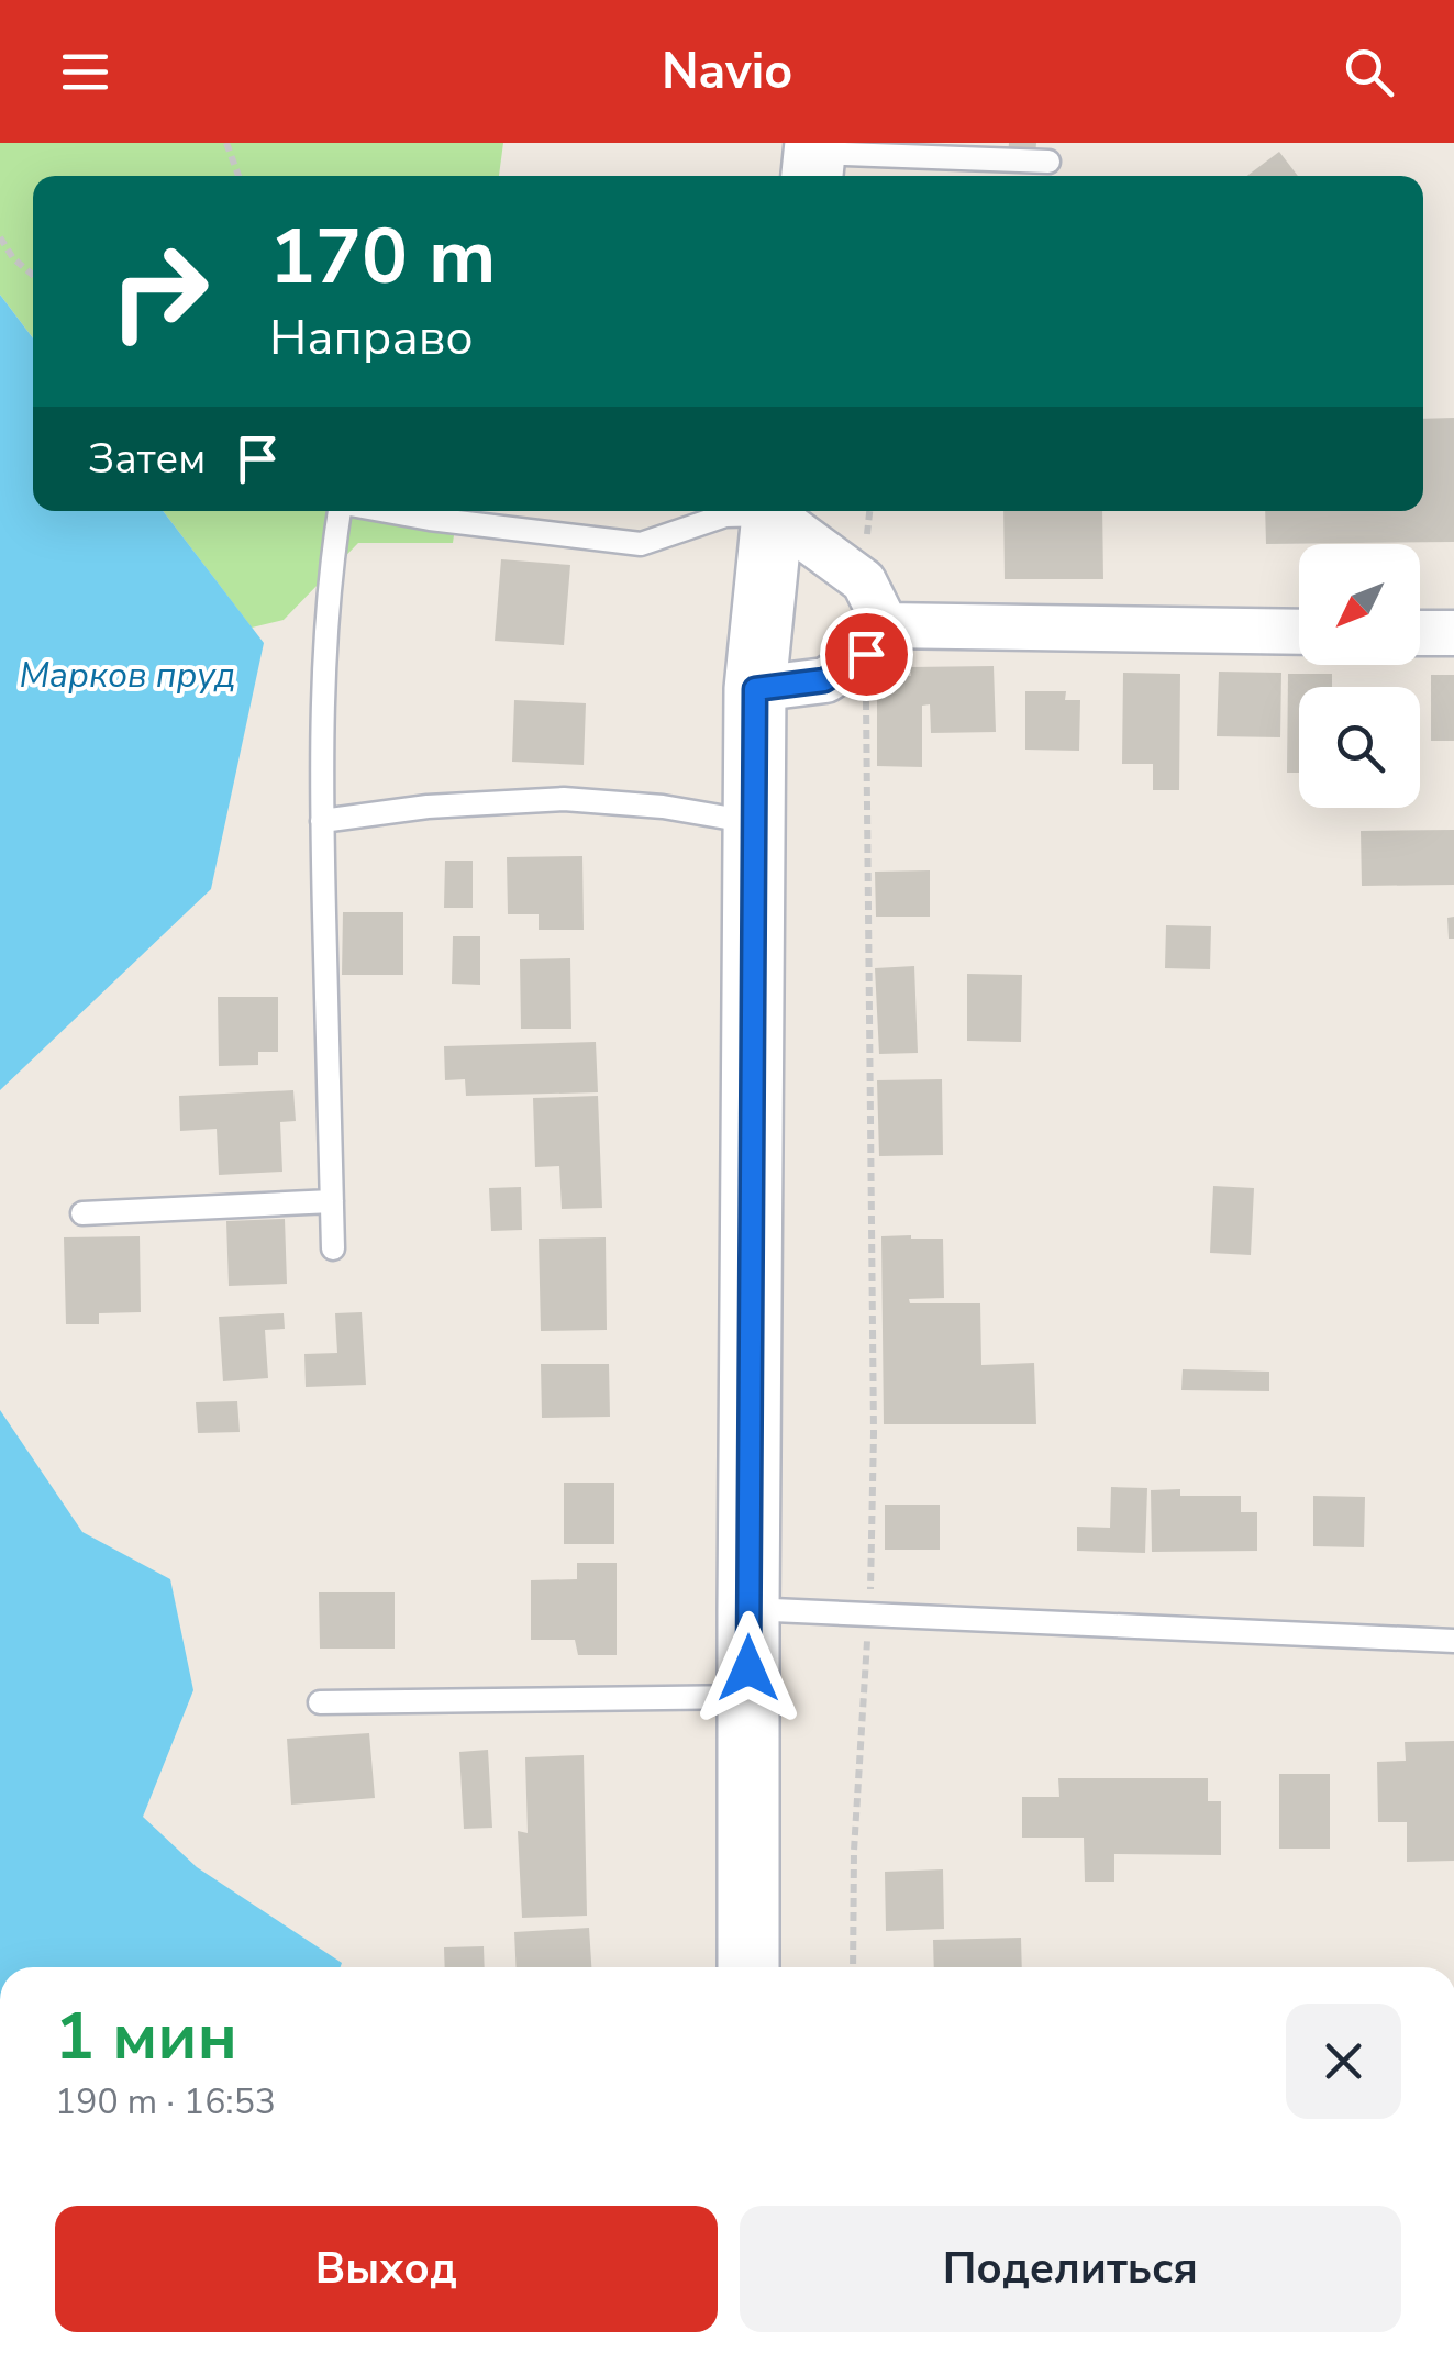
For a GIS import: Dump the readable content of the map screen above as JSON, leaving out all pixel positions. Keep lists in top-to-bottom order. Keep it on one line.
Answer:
{"water":["Марков пруд"],"north":"bottom left","page":{"header":"Navio","turn":["170 m","Направо"],"then":"Затем","heading":["1 мин","190 m · 16:53"],"buttons":["Выход","Поделиться"]}}
